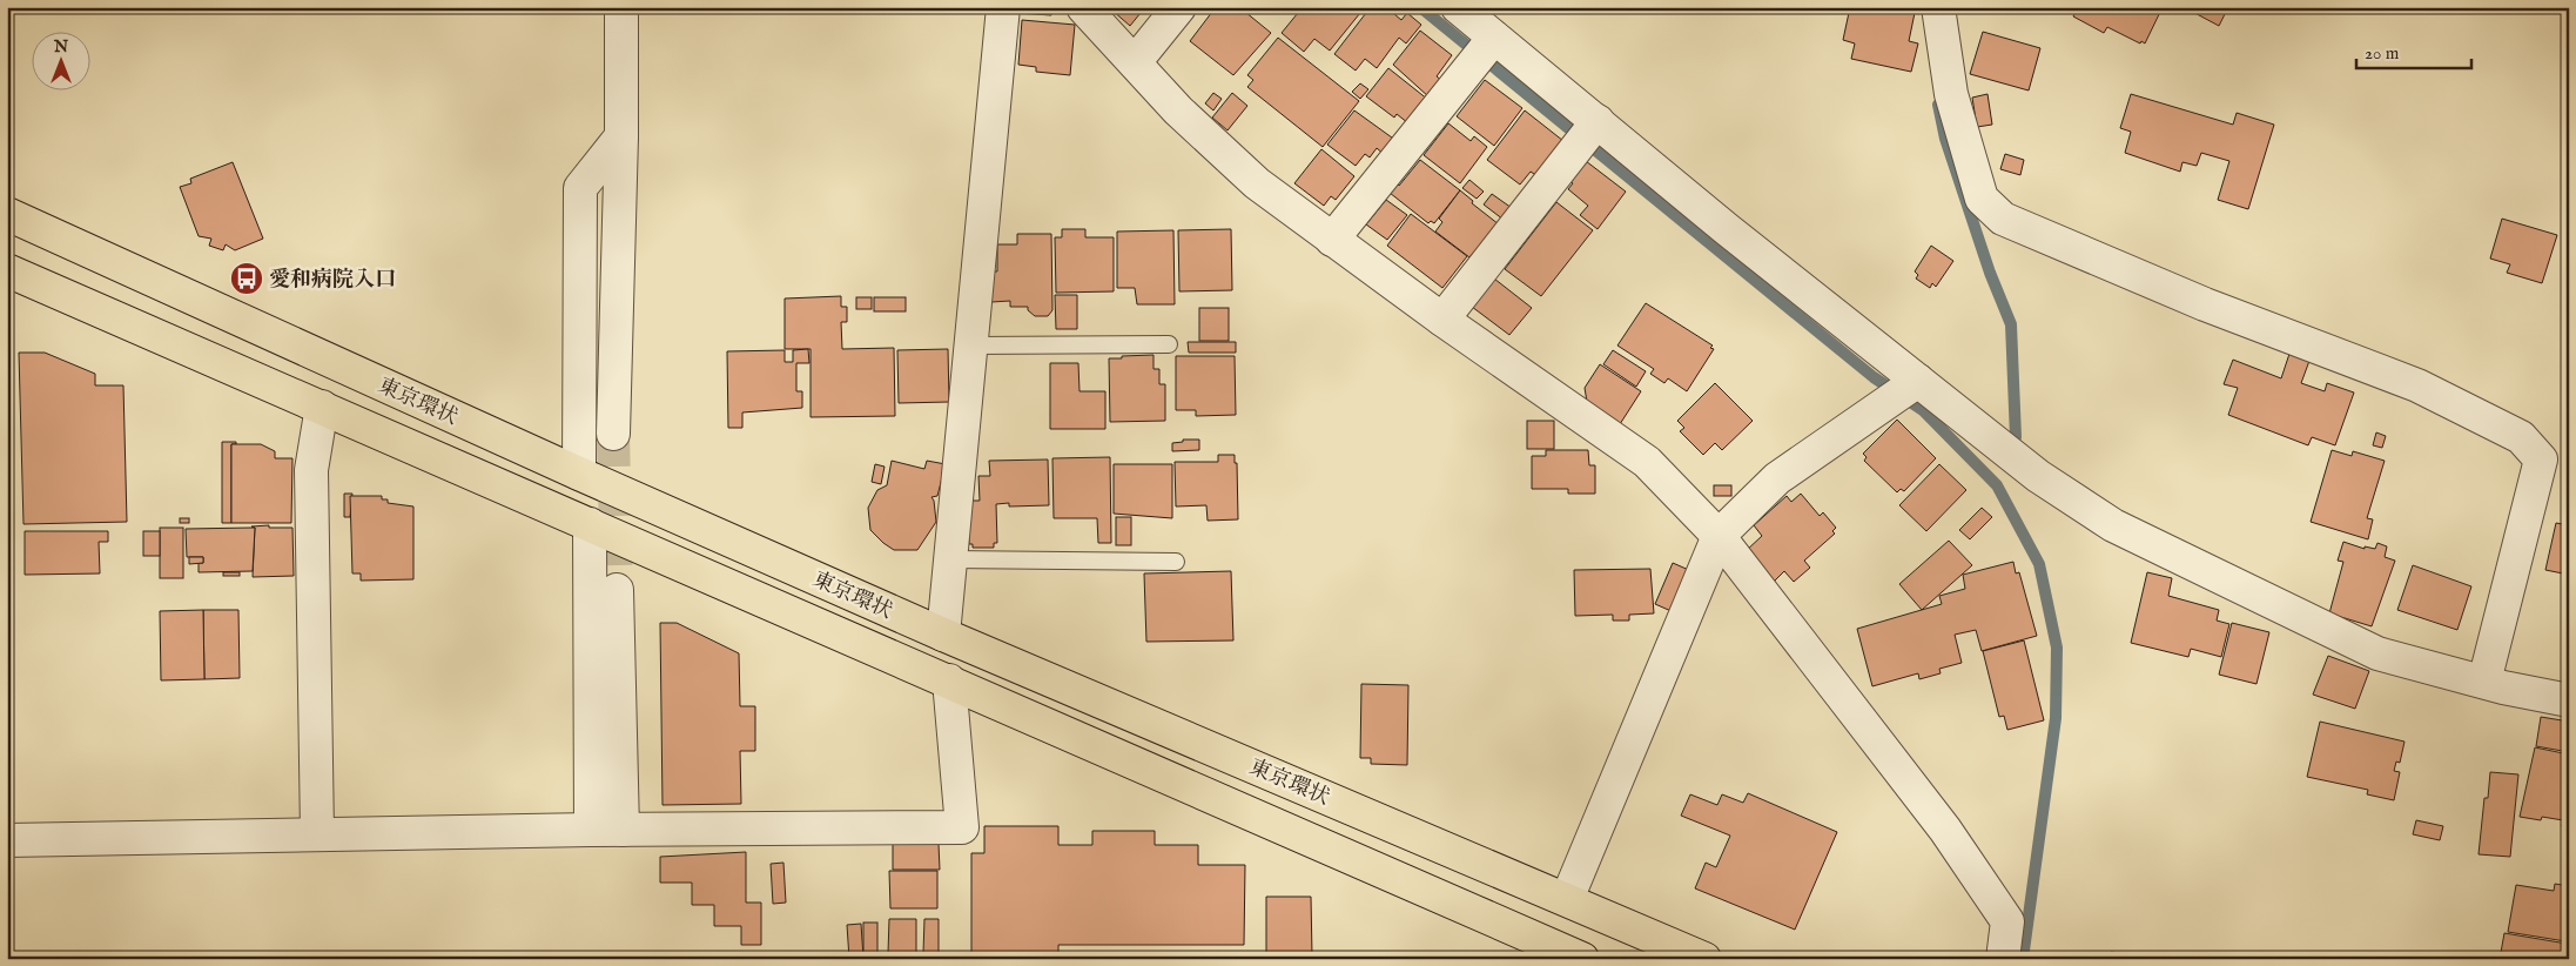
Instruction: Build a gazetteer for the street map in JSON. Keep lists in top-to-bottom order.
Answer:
{
  "streets": {
    "highway": ["東京環状"]
  },
  "places": {
    "bus stop": ["愛和病院入口"]
  },
  "scale_bar": "20 m",
  "north": "top"
}
